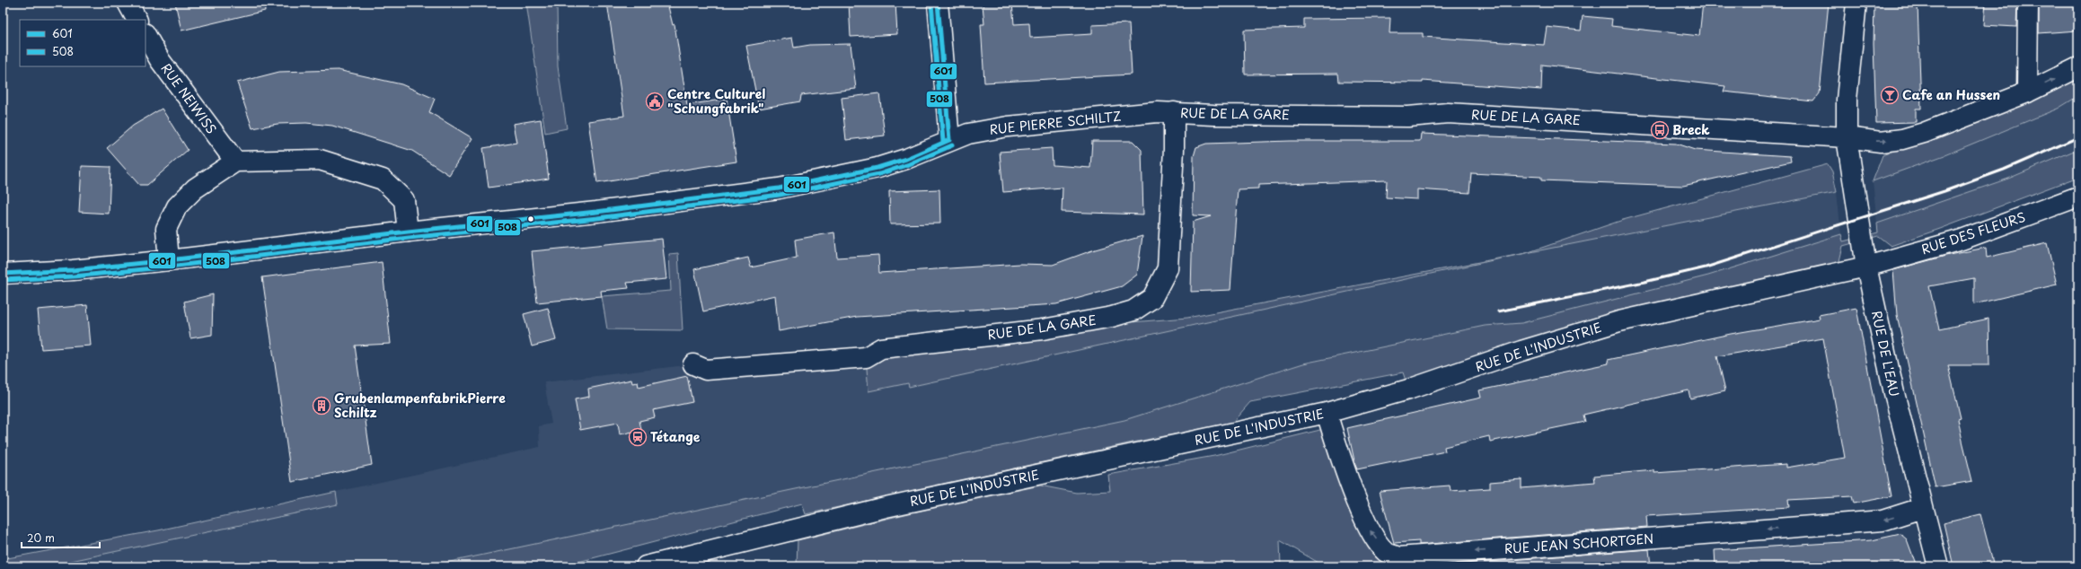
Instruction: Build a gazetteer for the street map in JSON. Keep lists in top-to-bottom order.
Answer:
{
  "streets": {
    "street": [
      "RUE NEIWISS",
      "RUE DE LA GARE",
      "RUE PIERRE SCHILTZ",
      "RUE DES FLEURS",
      "RUE DE L'INDUSTRIE",
      "RUE DE L'EAU",
      "RUE JEAN SCHORTGEN"
    ]
  },
  "crossings": [
    ["RUE DE LA GARE", "RUE PIERRE SCHILTZ"],
    ["RUE DE LA GARE", "RUE DE L'EAU"],
    ["RUE DES FLEURS", "RUE DE L'INDUSTRIE"],
    ["RUE DES FLEURS", "RUE DE L'EAU"],
    ["RUE DE L'INDUSTRIE", "RUE DE L'EAU"],
    ["RUE DE L'INDUSTRIE", "RUE JEAN SCHORTGEN"],
    ["RUE DE L'EAU", "RUE JEAN SCHORTGEN"]
  ],
  "one_way": ["RUE JEAN SCHORTGEN"],
  "places": {
    "bar": ["Cafe an Hussen"],
    "public building": ["Centre Culturel \"Schungfabrik\""],
    "bus stop": ["Breck"],
    "building": ["GrubenlampenfabrikPierre Schiltz"],
    "station": ["Tétange"]
  },
  "lines": ["transit line 601", "transit line 508"],
  "legend": ["601", "508"],
  "scale_bar": "20 m"
}
